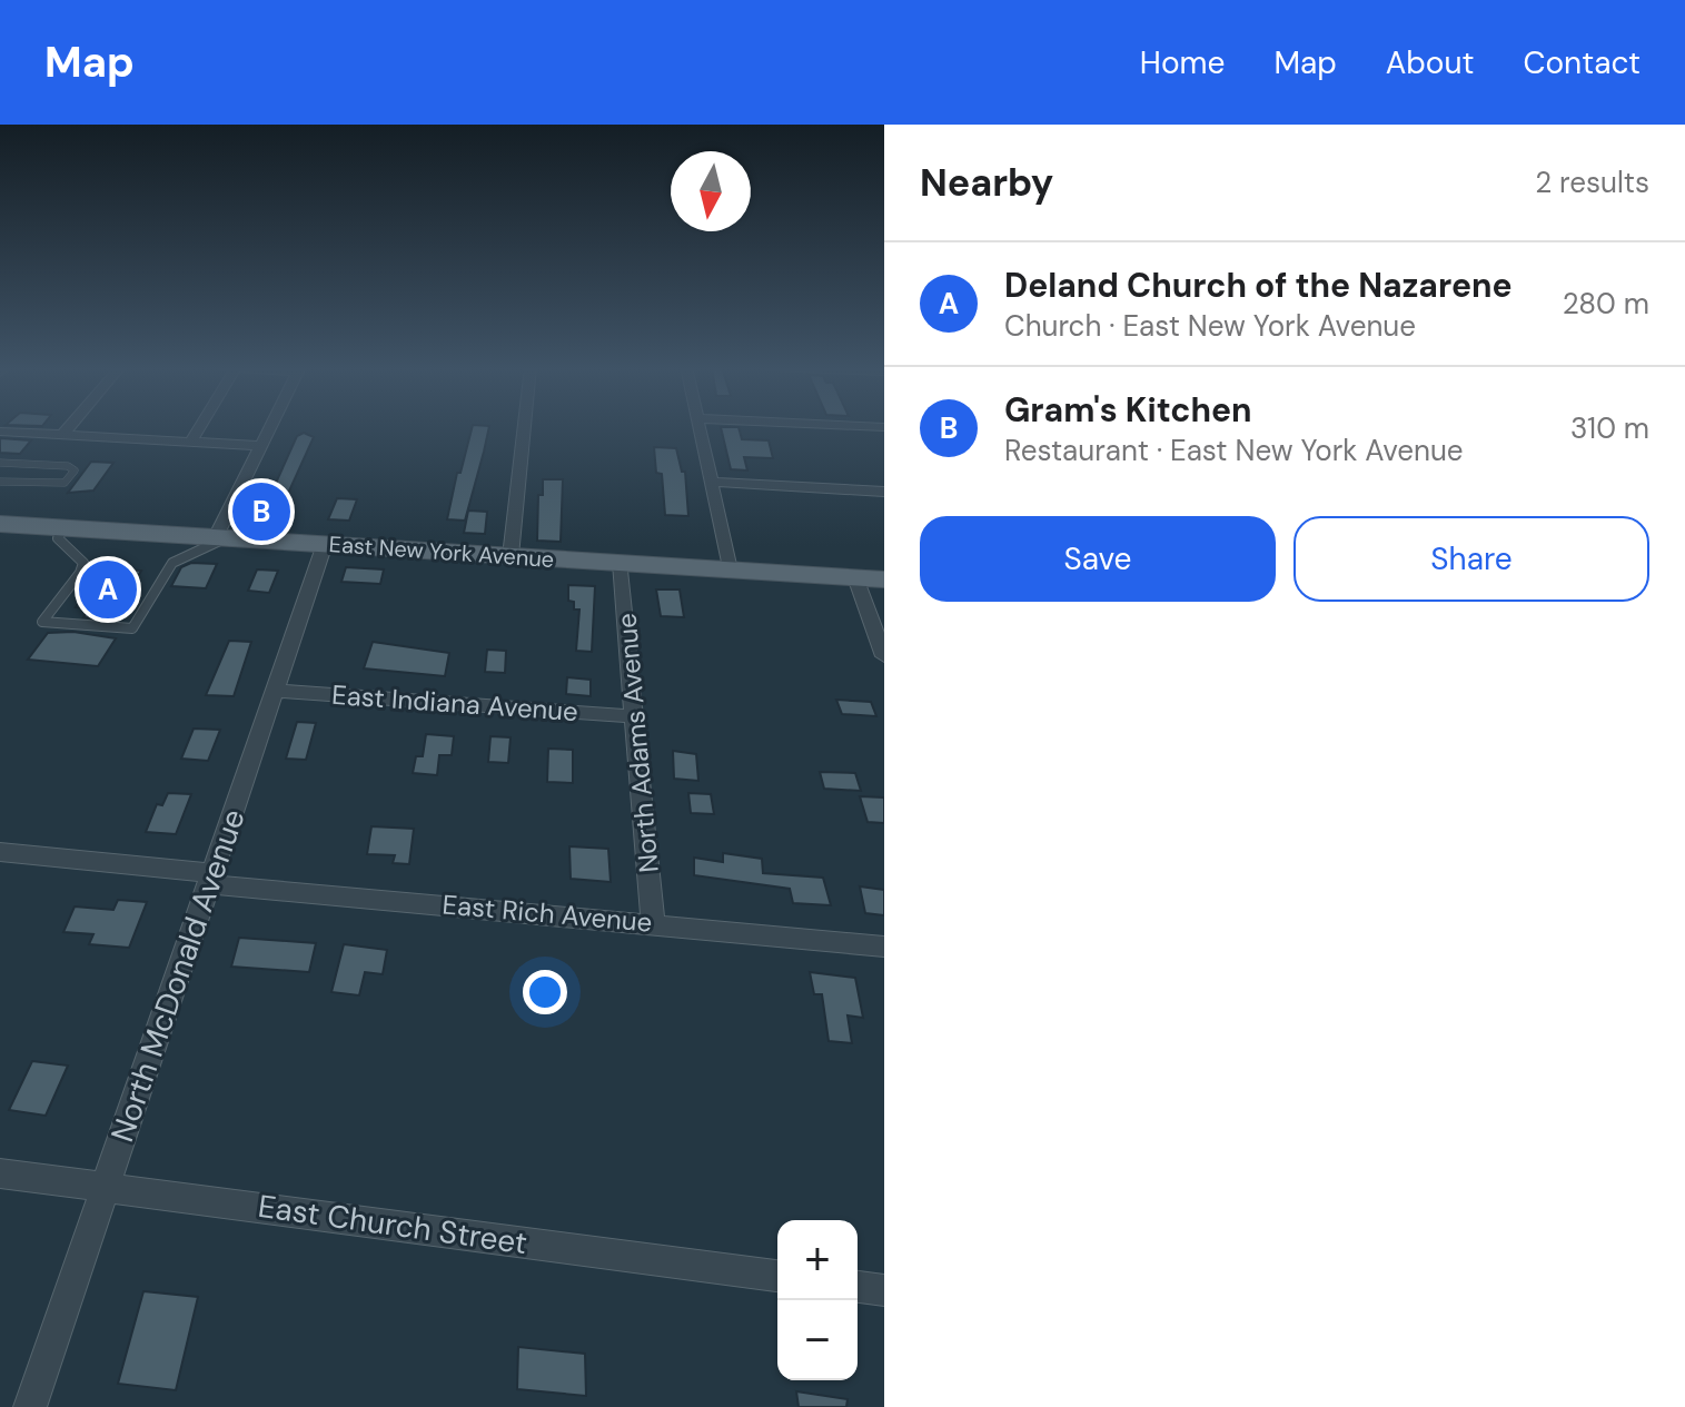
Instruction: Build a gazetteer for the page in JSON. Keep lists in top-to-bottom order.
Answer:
{
  "streets": {
    "main road": ["East New York Avenue"],
    "street": [
      "East Indiana Avenue",
      "North Adams Avenue",
      "East Rich Avenue",
      "North McDonald Avenue",
      "East Church Street"
    ]
  },
  "crossings": [
    ["East New York Avenue", "North Adams Avenue"],
    ["East New York Avenue", "North McDonald Avenue"],
    ["East Indiana Avenue", "North Adams Avenue"],
    ["East Indiana Avenue", "North McDonald Avenue"],
    ["North Adams Avenue", "East Rich Avenue"],
    ["East Rich Avenue", "North McDonald Avenue"],
    ["North McDonald Avenue", "East Church Street"]
  ],
  "north": "bottom",
  "page": {
    "header": "Map",
    "nav": [
      "Home",
      "Map",
      "About",
      "Contact"
    ],
    "heading": ["Nearby", "2 results"],
    "list": [
      {
        "mark": "A",
        "name": "Deland Church of the Nazarene",
        "note": "Church · East New York Avenue",
        "value": "280 m"
      },
      {
        "mark": "B",
        "name": "Gram's Kitchen",
        "note": "Restaurant · East New York Avenue",
        "value": "310 m"
      }
    ],
    "pins": ["B", "A"],
    "buttons": ["Save", "Share"],
    "map_buttons": ["+", "−"]
  }
}
